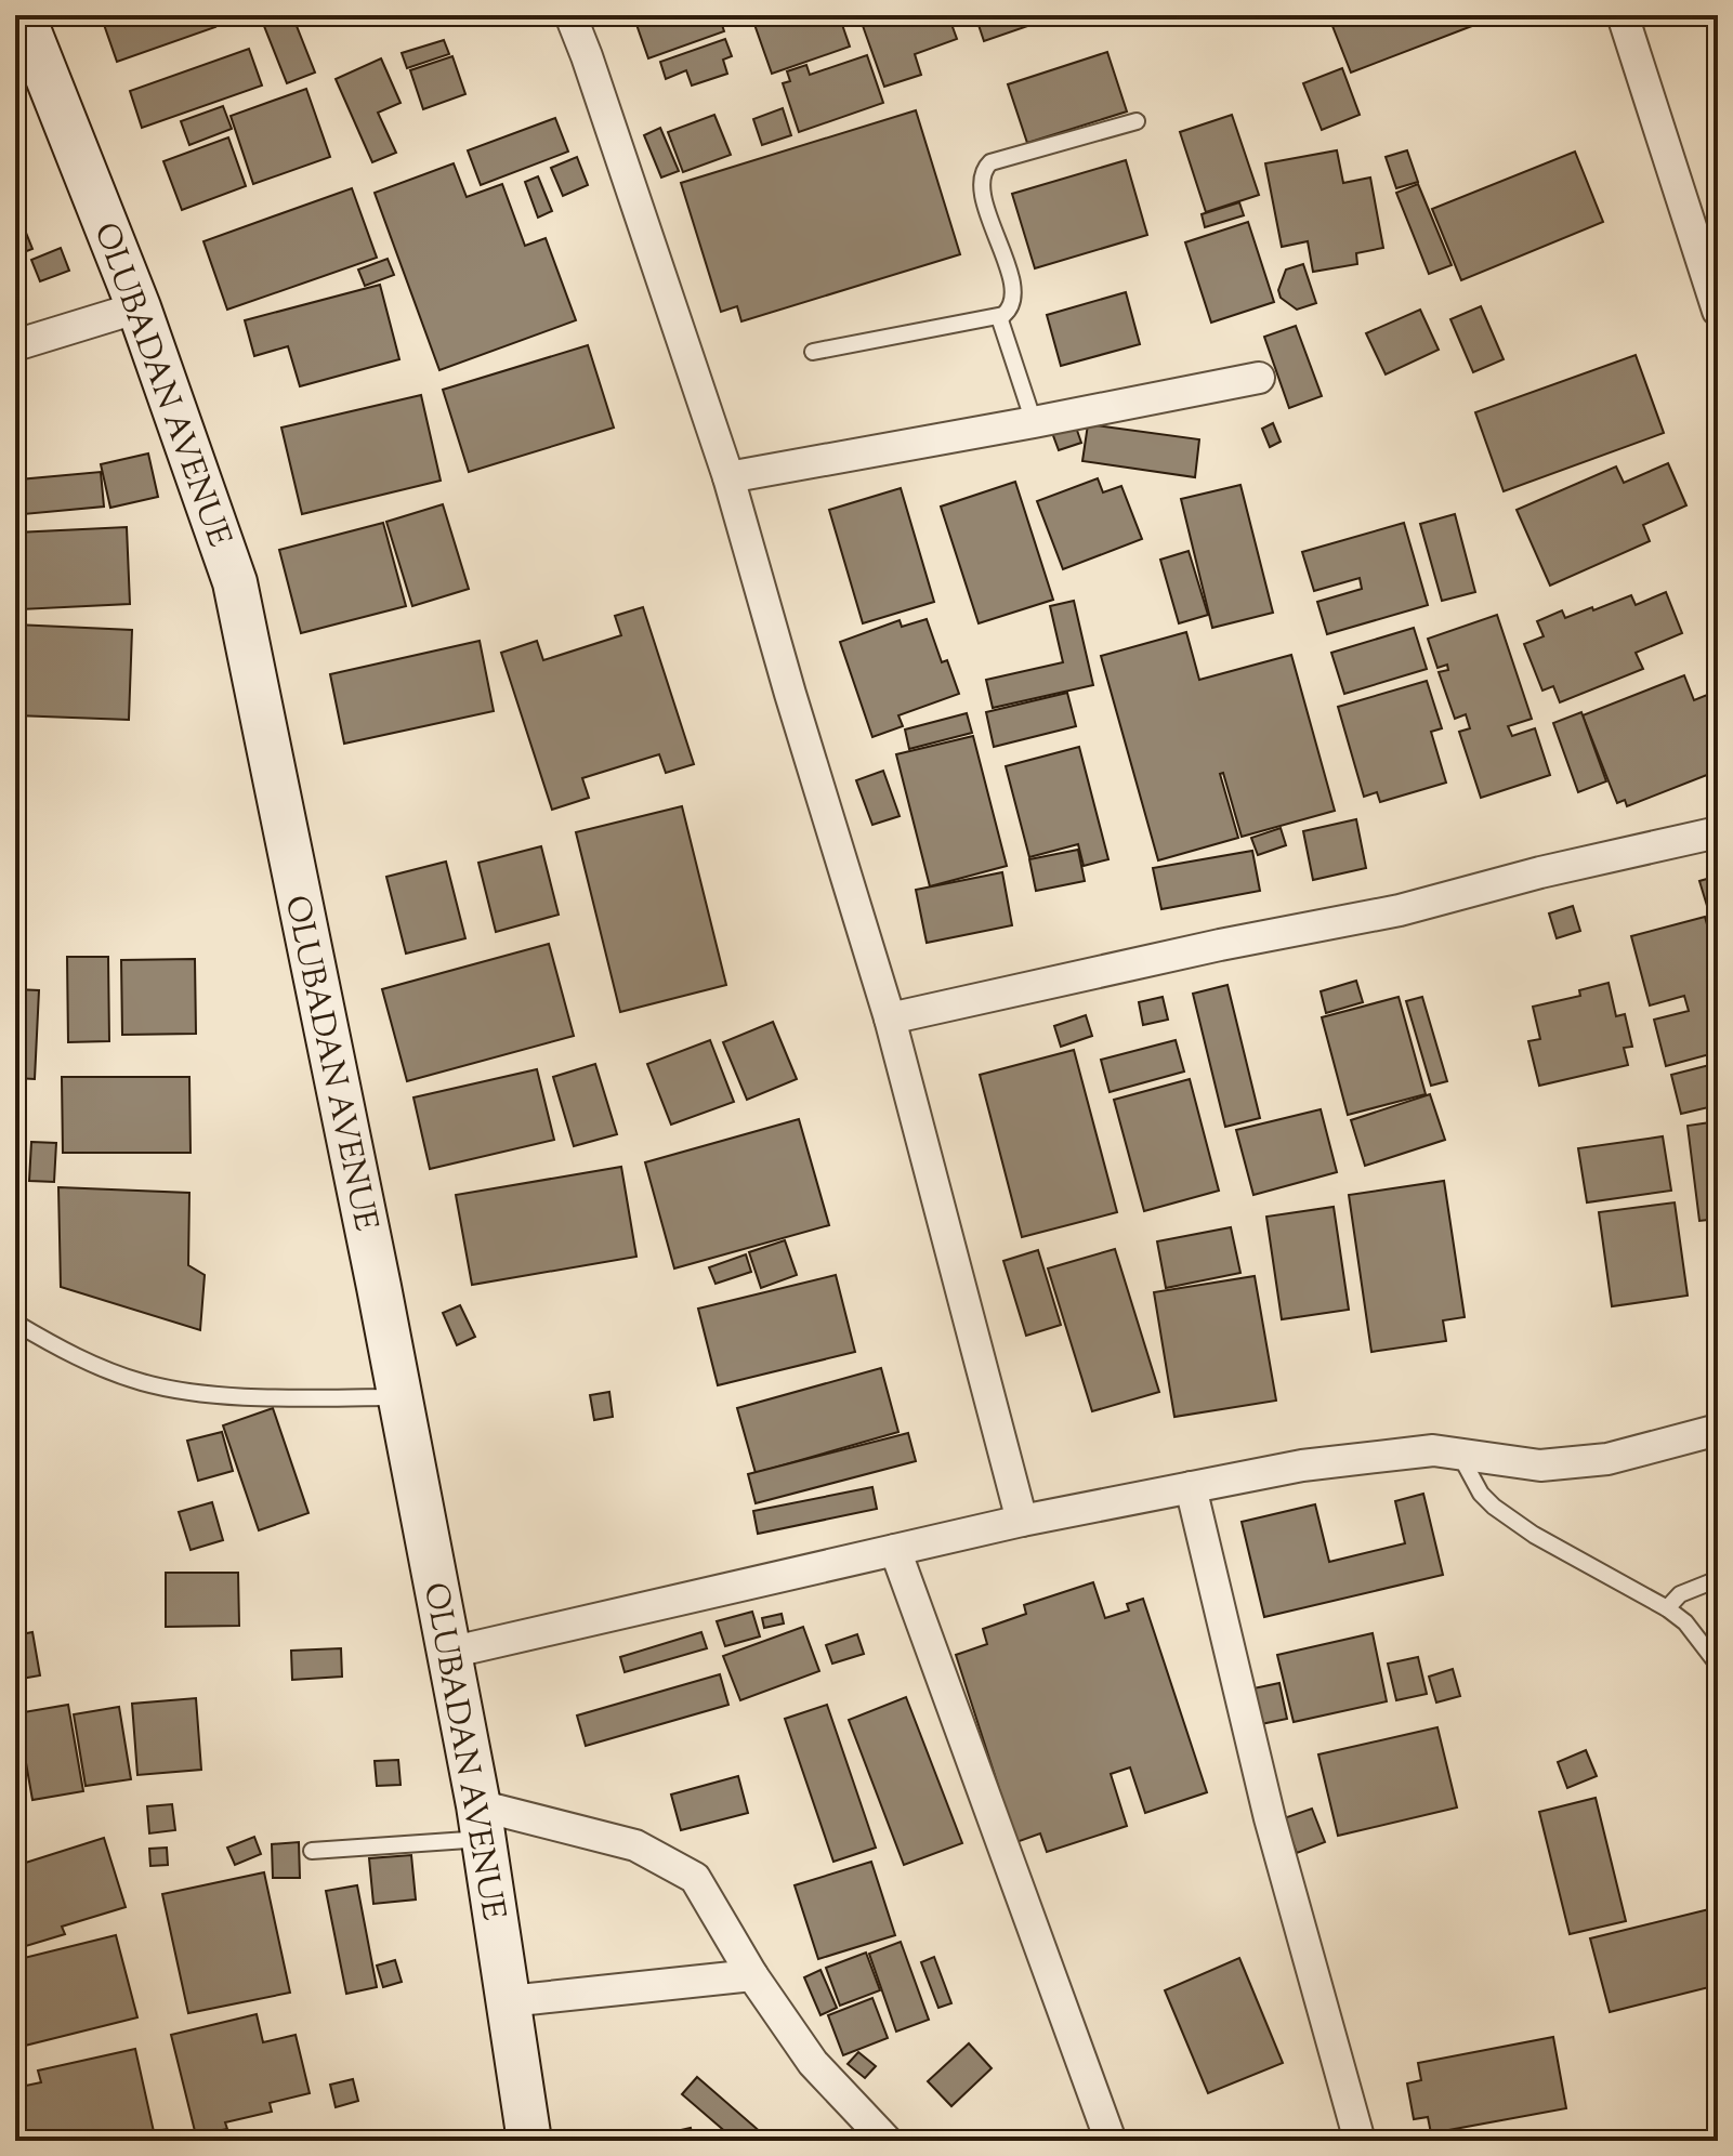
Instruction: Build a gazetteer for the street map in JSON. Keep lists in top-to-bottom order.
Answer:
{
  "streets": {
    "street": ["OLUBADAN AVENUE"]
  }
}
